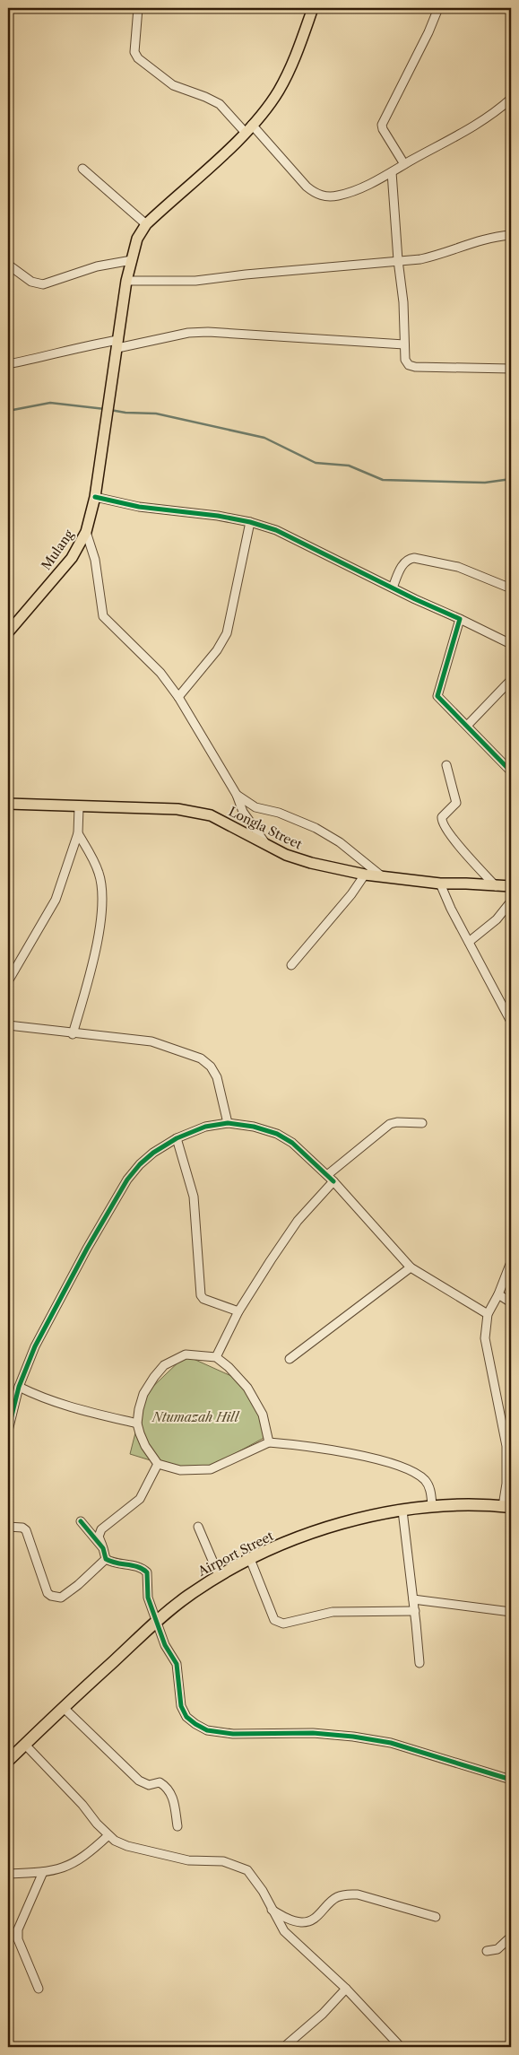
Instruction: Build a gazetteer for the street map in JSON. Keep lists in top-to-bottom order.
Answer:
{
  "streets": {
    "highway": ["Airport Street"],
    "main road": ["Mulang", "Longla Street"]
  },
  "parks": ["Ntumazah Hill"]
}
